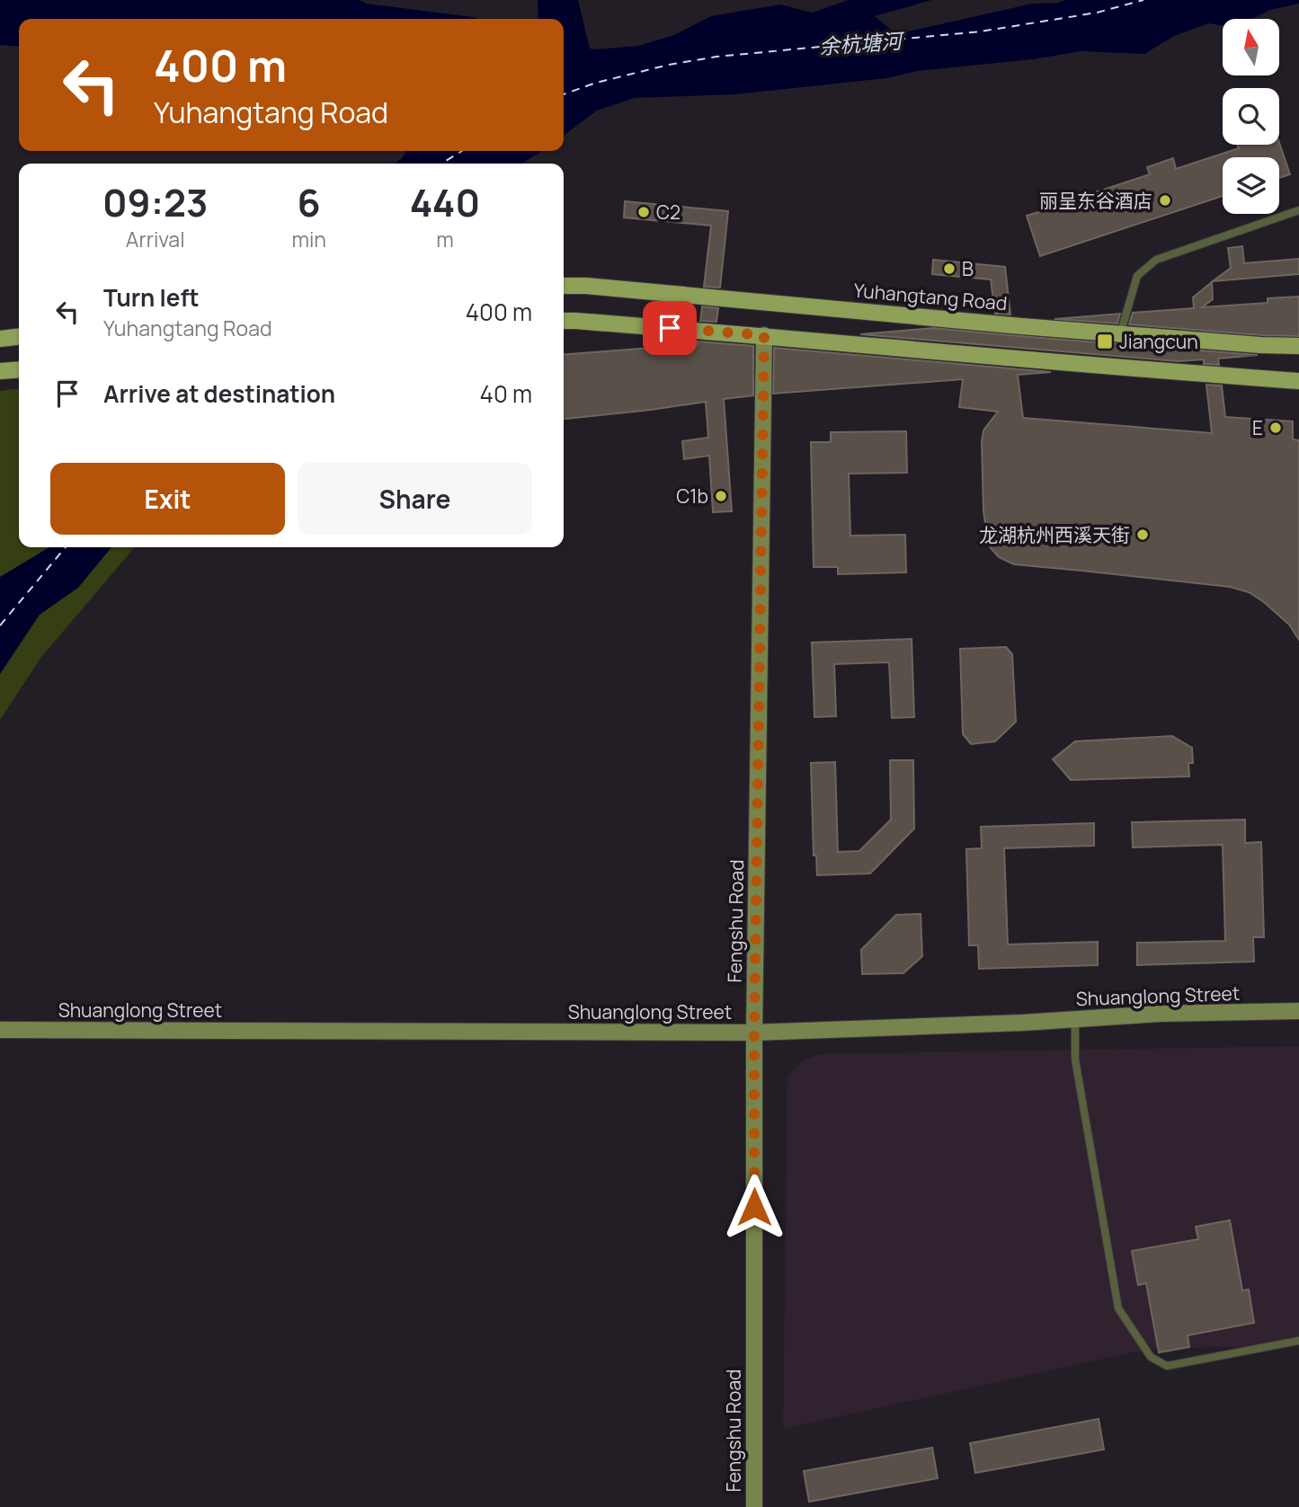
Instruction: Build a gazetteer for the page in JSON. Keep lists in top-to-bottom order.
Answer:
{
  "streets": {
    "main road": ["Yuhangtang Road"],
    "street": ["Fengshu Road", "Shuanglong Street"]
  },
  "crossings": [
    ["Fengshu Road", "Shuanglong Street"]
  ],
  "water": ["余杭塘河"],
  "places": {
    "other": [
      "丽呈东谷酒店",
      "C2",
      "B",
      "E",
      "C1b",
      "龙湖杭州西溪天街"
    ],
    "transit": ["Jiangcun"]
  },
  "north": "top",
  "page": {
    "turn": ["400 m", "Yuhangtang Road"],
    "eta": [
      "09:23",
      "Arrival",
      "6",
      "min",
      "440",
      "m"
    ],
    "list": [
      {
        "name": "Turn left",
        "note": "Yuhangtang Road",
        "value": "400 m"
      },
      {
        "name": "Arrive at destination",
        "value": "40 m"
      }
    ],
    "buttons": ["Exit", "Share"]
  }
}
